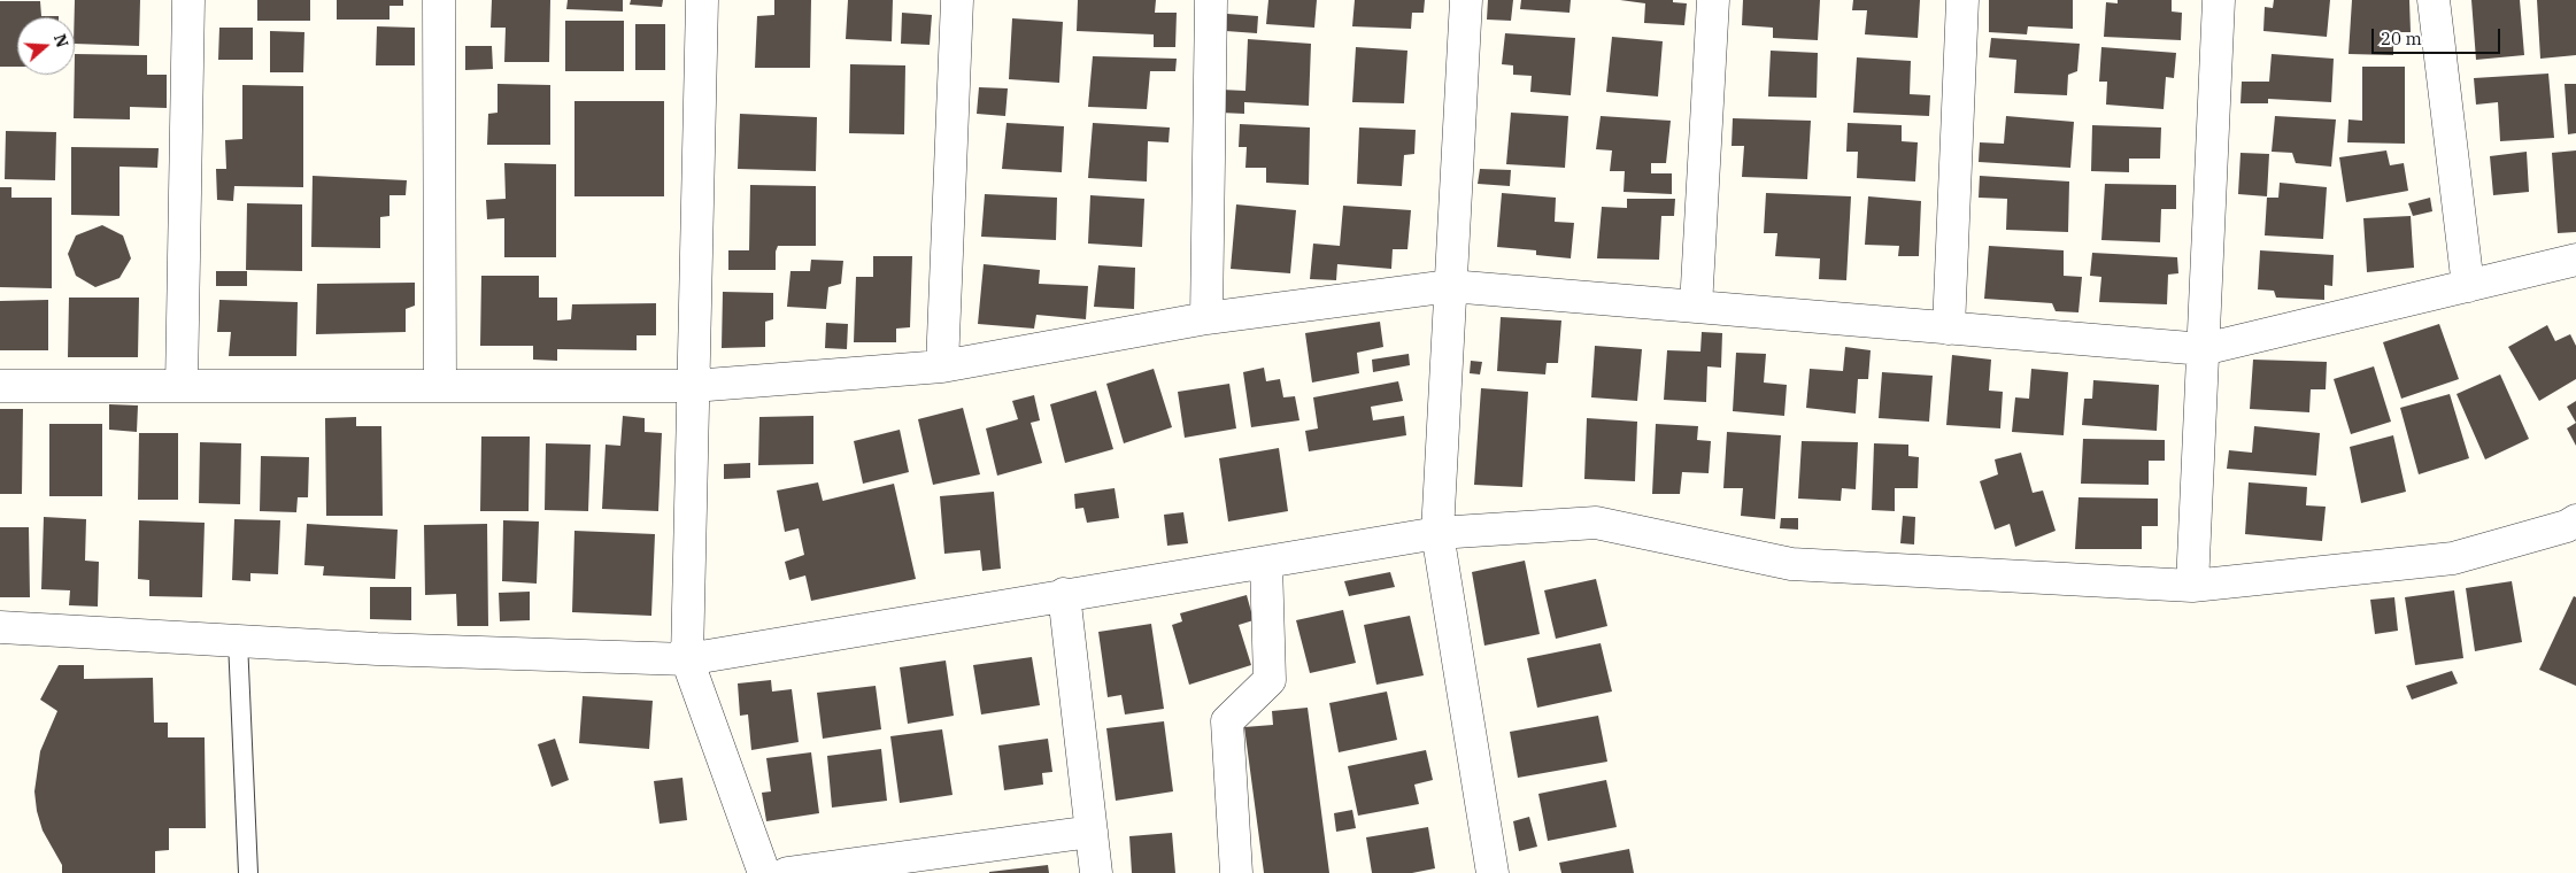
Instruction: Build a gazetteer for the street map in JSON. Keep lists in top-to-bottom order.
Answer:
{
  "scale_bar": "20 m",
  "north": "right"
}
